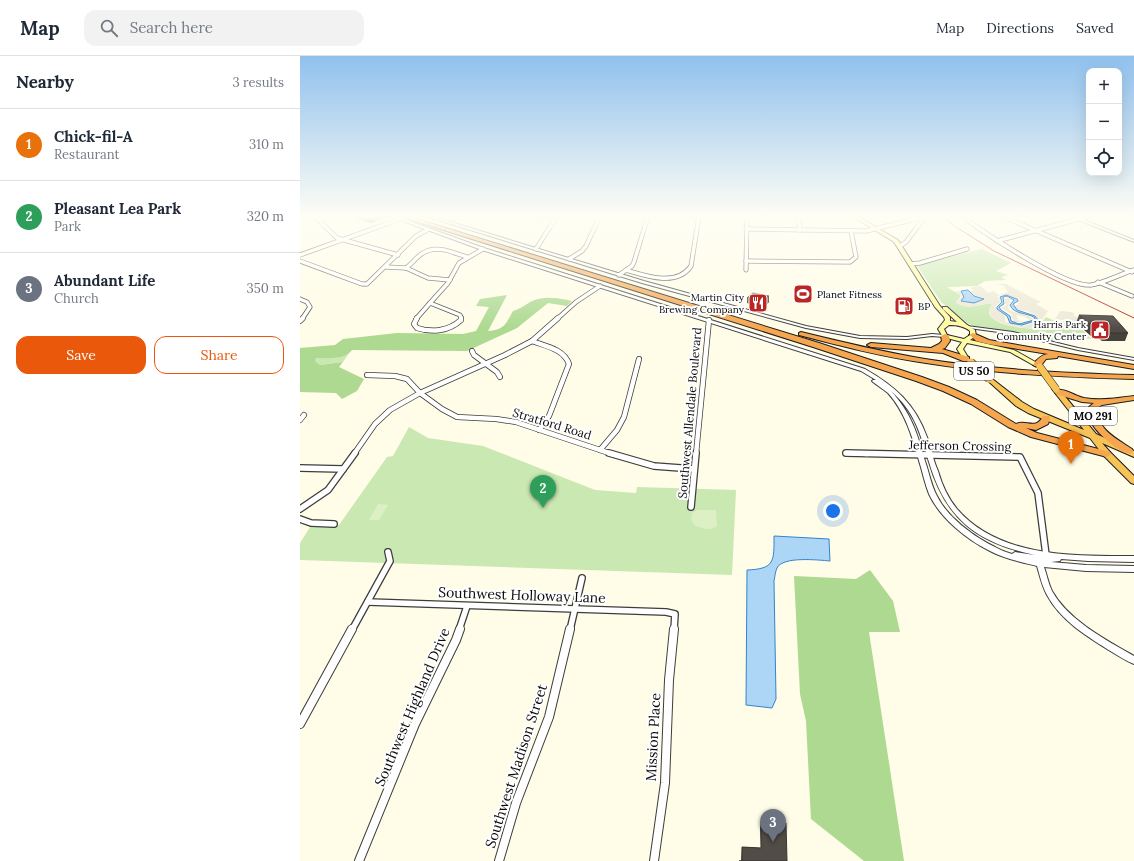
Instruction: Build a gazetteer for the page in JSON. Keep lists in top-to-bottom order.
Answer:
{
  "streets": {
    "highway": ["US 50", "MO 291"],
    "street": [
      "Southwest Allendale Boulevard",
      "Stratford Road",
      "Jefferson Crossing",
      "Southwest Holloway Lane",
      "Southwest Highland Drive",
      "Mission Place",
      "Southwest Madison Street"
    ]
  },
  "crossings": [
    ["Southwest Allendale Boulevard", "Stratford Road"],
    ["Southwest Holloway Lane", "Southwest Highland Drive"],
    ["Southwest Holloway Lane", "Mission Place"],
    ["Southwest Holloway Lane", "Southwest Madison Street"]
  ],
  "places": {
    "sports": ["Planet Fitness"],
    "restaurant": ["Martin City Brewing Company"],
    "fuel station": ["BP"],
    "public building": ["Harris Park Community Center"]
  },
  "page": {
    "header": "Map",
    "search": "Search here",
    "nav": ["Map", "Directions", "Saved"],
    "heading": ["Nearby", "3 results"],
    "map_buttons": ["+", "−"],
    "list": [
      {
        "mark": "1",
        "name": "Chick-fil-A",
        "note": "Restaurant",
        "value": "310 m"
      },
      {
        "mark": "2",
        "name": "Pleasant Lea Park",
        "note": "Park",
        "value": "320 m"
      },
      {
        "mark": "3",
        "name": "Abundant Life",
        "note": "Church",
        "value": "350 m"
      }
    ],
    "buttons": ["Save", "Share"],
    "pins": ["1", "2", "3"]
  }
}
